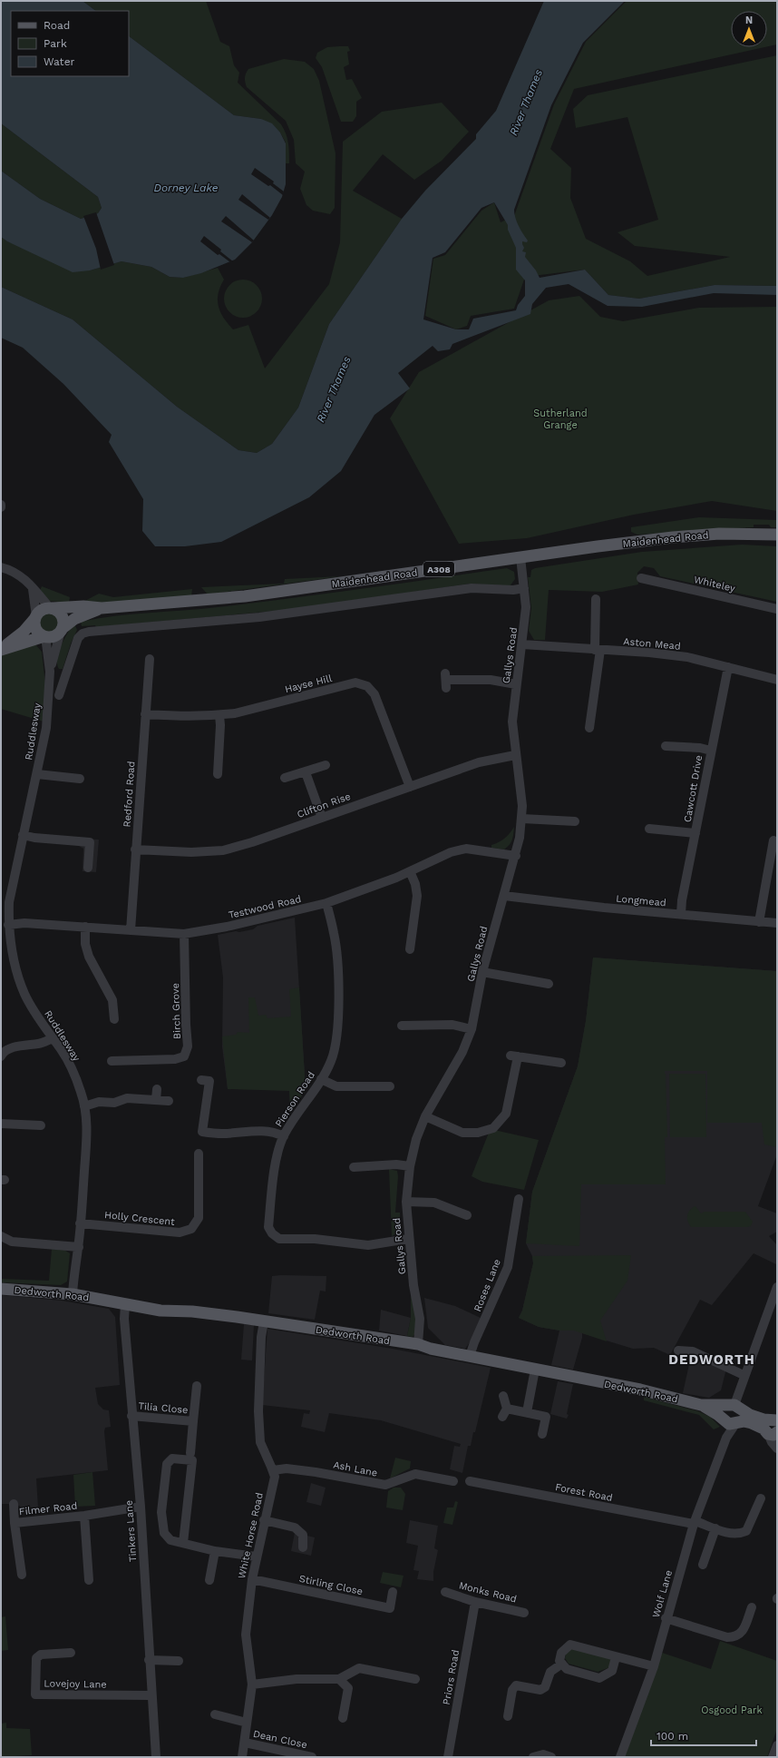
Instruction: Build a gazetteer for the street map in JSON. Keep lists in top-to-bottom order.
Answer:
{
  "streets": {
    "main road": ["Maidenhead Road", "A308", "Dedworth Road"],
    "street": [
      "Whiteley",
      "Aston Mead",
      "Gallys Road",
      "Hayse Hill",
      "Ruddlesway",
      "Cawcott Drive",
      "Redford Road",
      "Clifton Rise",
      "Longmead",
      "Testwood Road",
      "Birch Grove",
      "Pierson Road",
      "Holly Crescent",
      "Roses Lane",
      "Tilia Close",
      "Ash Lane",
      "Forest Road",
      "Filmer Road",
      "Tinkers Lane",
      "White Horse Road",
      "Stirling Close",
      "Monks Road",
      "Wolf Lane",
      "Priors Road",
      "Lovejoy Lane",
      "Dean Close"
    ]
  },
  "crossings": [
    ["Maidenhead Road", "Gallys Road"],
    ["Maidenhead Road", "Ruddlesway"],
    ["Aston Mead", "Gallys Road"],
    ["Aston Mead", "Cawcott Drive"],
    ["Gallys Road", "Clifton Rise"],
    ["Gallys Road", "Longmead"],
    ["Gallys Road", "Testwood Road"],
    ["Gallys Road", "Pierson Road"],
    ["Gallys Road", "Dedworth Road"],
    ["Hayse Hill", "Redford Road"],
    ["Hayse Hill", "Clifton Rise"],
    ["Ruddlesway", "Testwood Road"],
    ["Ruddlesway", "Holly Crescent"],
    ["Ruddlesway", "Dedworth Road"],
    ["Cawcott Drive", "Longmead"],
    ["Redford Road", "Clifton Rise"],
    ["Redford Road", "Testwood Road"],
    ["Testwood Road", "Birch Grove"],
    ["Testwood Road", "Pierson Road"],
    ["Roses Lane", "Dedworth Road"],
    ["Dedworth Road", "Tinkers Lane"],
    ["Dedworth Road", "White Horse Road"],
    ["Dedworth Road", "Wolf Lane"],
    ["Tilia Close", "Tinkers Lane"],
    ["Ash Lane", "White Horse Road"],
    ["Forest Road", "Wolf Lane"],
    ["Filmer Road", "Tinkers Lane"],
    ["Tinkers Lane", "Lovejoy Lane"],
    ["White Horse Road", "Stirling Close"],
    ["White Horse Road", "Dean Close"],
    ["Monks Road", "Priors Road"]
  ],
  "districts": ["DEDWORTH"],
  "water": ["River Thames", "Dorney Lake"],
  "parks": ["Sutherland Grange", "Osgood Park"],
  "legend": ["Road", "Park", "Water"],
  "scale_bar": "100 m",
  "north": "top"
}
